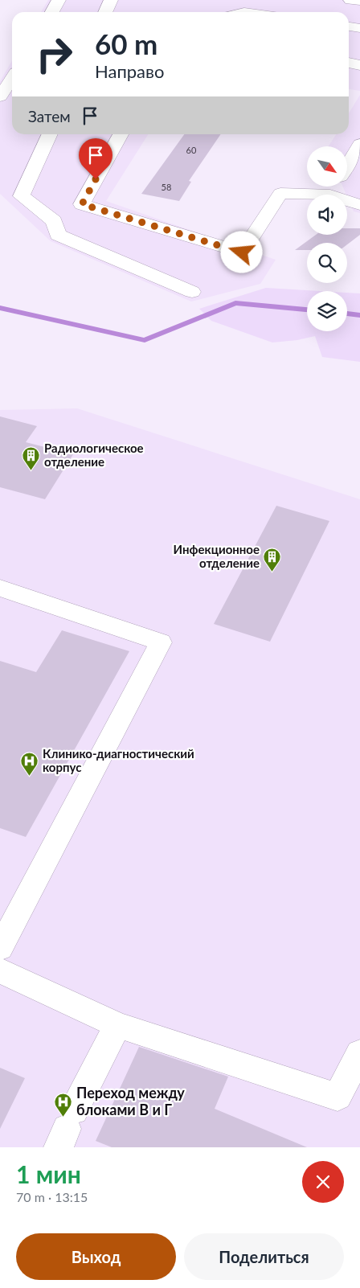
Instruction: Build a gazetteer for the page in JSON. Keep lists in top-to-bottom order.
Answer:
{
  "places": {
    "building": ["Радиологическое отделение", "Инфекционное отделение"],
    "hospital": ["Клинико-диагностический корпус", "Переход между блоками В и Г"]
  },
  "house_numbers": ["60", "58"],
  "north": "bottom right",
  "page": {
    "turn": ["60 m", "Направо"],
    "then": "Затем",
    "heading": ["1 мин", "70 m · 13:15"],
    "buttons": ["Выход", "Поделиться"]
  }
}
